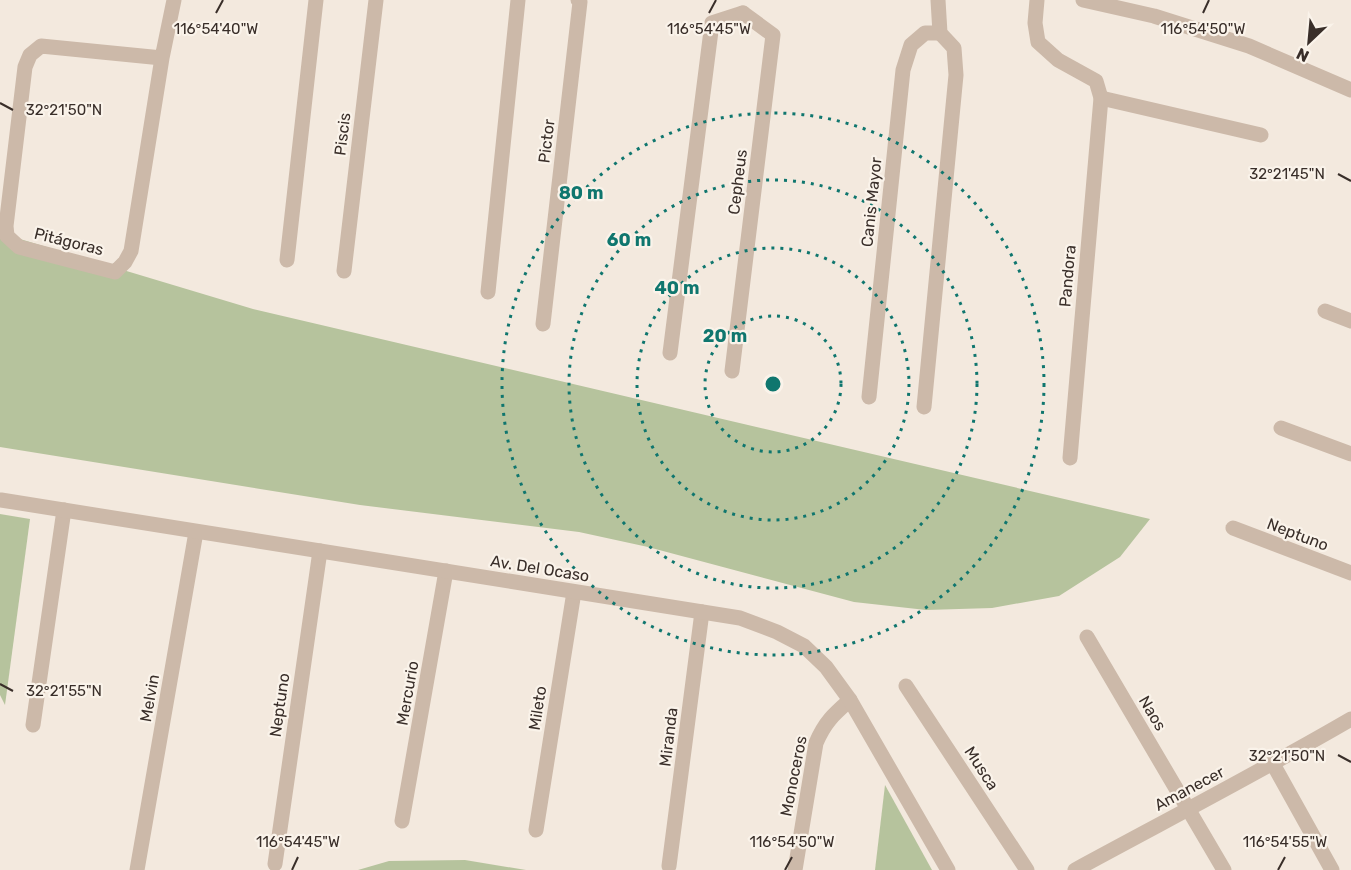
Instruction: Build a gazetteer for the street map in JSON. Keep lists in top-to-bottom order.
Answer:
{
  "streets": {
    "street": [
      "Piscis",
      "Pictor",
      "Cepheus",
      "Canis Mayor",
      "Pitágoras",
      "Pandora",
      "Neptuno",
      "Av. Del Ocaso",
      "Mercurio",
      "Melvin",
      "Mileto",
      "Naos",
      "Miranda",
      "Musca",
      "Monoceros",
      "Amanecer"
    ]
  },
  "crossings": [
    ["Neptuno", "Av. Del Ocaso"],
    ["Av. Del Ocaso", "Mercurio"],
    ["Av. Del Ocaso", "Melvin"],
    ["Av. Del Ocaso", "Mileto"],
    ["Av. Del Ocaso", "Miranda"],
    ["Av. Del Ocaso", "Monoceros"],
    ["Naos", "Amanecer"]
  ],
  "north": "bottom left",
  "coordinates": [
    "116°54'40\"W",
    "116°54'45\"W",
    "116°54'50\"W",
    "32°21'50\"N",
    "32°21'45\"N",
    "32°21'55\"N",
    "116°54'55\"W"
  ],
  "rings": [
    "80 m",
    "60 m",
    "40 m",
    "20 m"
  ]
}
